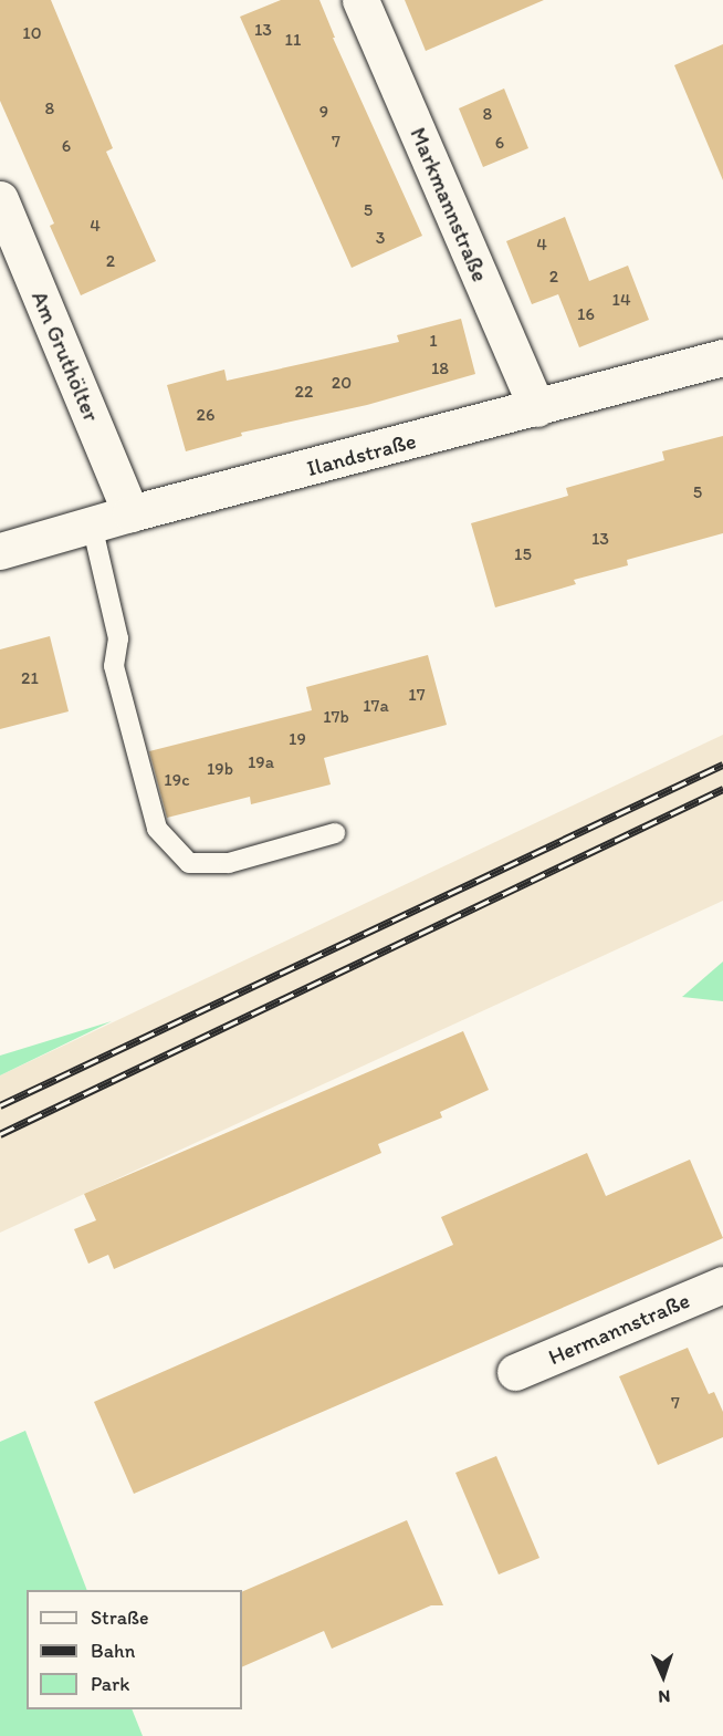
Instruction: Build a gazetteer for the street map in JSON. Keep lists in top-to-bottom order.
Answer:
{
  "streets": {
    "street": [
      "Markmannstraße",
      "Am Gruthölter",
      "Ilandstraße",
      "Hermannstraße"
    ]
  },
  "crossings": [
    ["Markmannstraße", "Ilandstraße"],
    ["Am Gruthölter", "Ilandstraße"]
  ],
  "house_numbers": [
    "13",
    "10",
    "11",
    "8",
    "9",
    "8",
    "7",
    "6",
    "6",
    "5",
    "4",
    "3",
    "4",
    "2",
    "2",
    "14",
    "16",
    "1",
    "18",
    "20",
    "22",
    "26",
    "5",
    "13",
    "15",
    "21",
    "17",
    "17a",
    "17b",
    "19",
    "19a",
    "19b",
    "19c",
    "7"
  ],
  "legend": ["Straße", "Bahn", "Park"],
  "north": "bottom"
}
